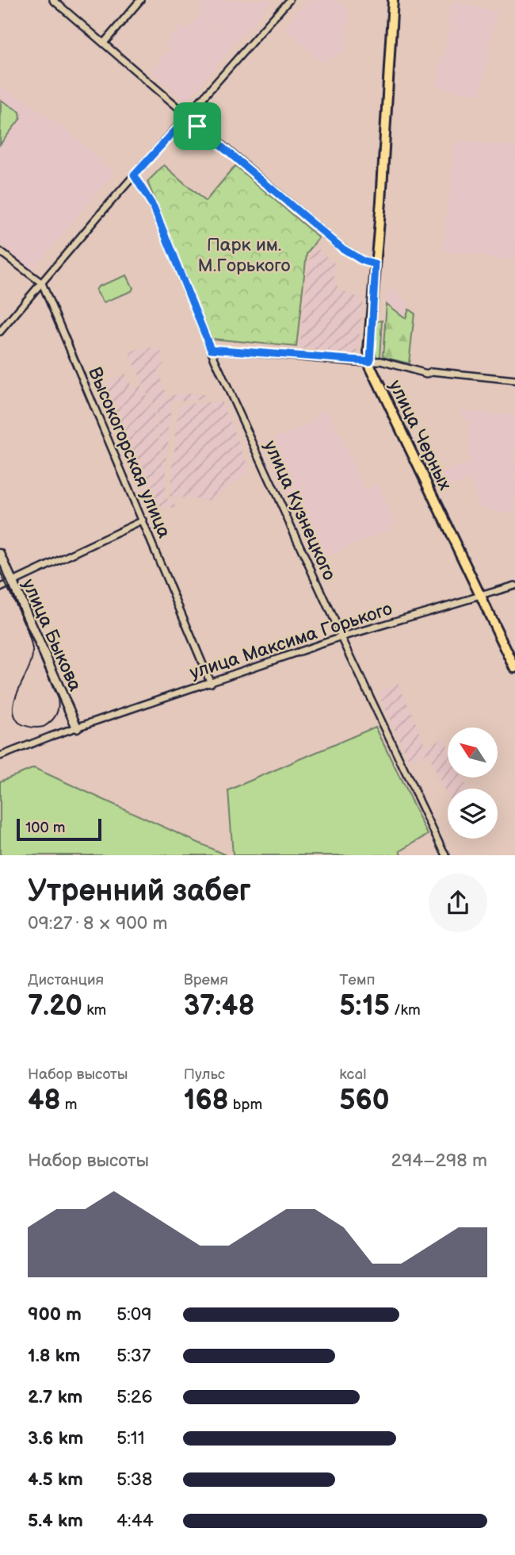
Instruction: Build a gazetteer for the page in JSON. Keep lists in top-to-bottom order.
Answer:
{
  "streets": {
    "main road": ["улица Черных"],
    "street": [
      "Высокогорская улица",
      "улица Кузнецкого",
      "улица Быкова",
      "улица Максима Горького"
    ]
  },
  "crossings": [
    ["улица Черных", "улица Максима Горького"],
    ["Высокогорская улица", "улица Максима Горького"],
    ["улица Кузнецкого", "улица Максима Горького"],
    ["улица Быкова", "улица Максима Горького"]
  ],
  "parks": ["Парк им. М.Горького"],
  "scale_bar": "100 m",
  "north": "top left",
  "page": {
    "scale": "100 m",
    "heading": ["Утренний забег", "09:27 · 8 × 900 m"],
    "stats": [
      ["Дистанция", "7.20 km"],
      ["Время", "37:48"],
      ["Темп", "5:15 /km"],
      ["Набор высоты", "48 m"],
      ["Пульс", "168 bpm"],
      ["kcal", "560"]
    ],
    "chart": ["Набор высоты", "294–298 m"],
    "list": [
      {
        "name": "900 m",
        "note": "5:09"
      },
      {
        "name": "1.8 km",
        "note": "5:37"
      },
      {
        "name": "2.7 km",
        "note": "5:26"
      },
      {
        "name": "3.6 km",
        "note": "5:11"
      },
      {
        "name": "4.5 km",
        "note": "5:38"
      },
      {
        "name": "5.4 km",
        "note": "4:44"
      }
    ]
  }
}
